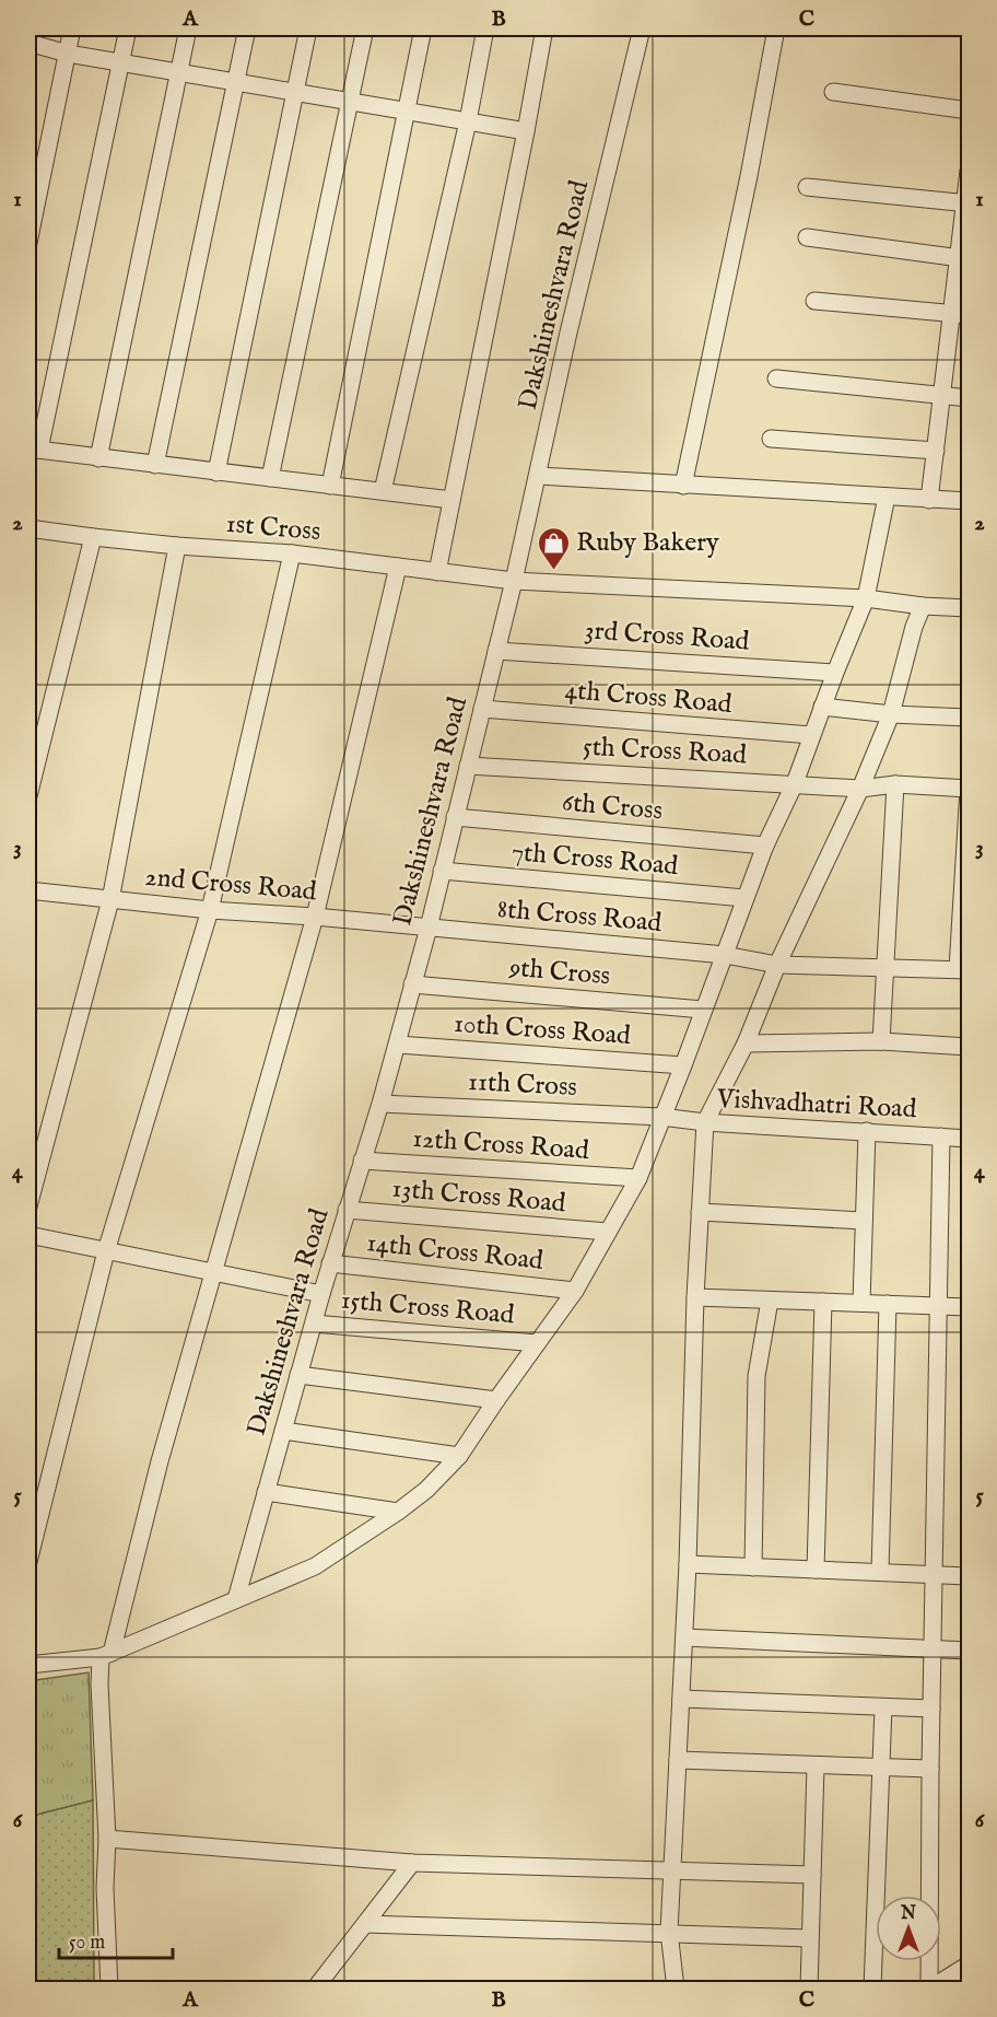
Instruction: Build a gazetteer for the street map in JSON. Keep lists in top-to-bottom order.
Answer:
{
  "streets": {
    "street": [
      "Dakshineshvara Road",
      "1st Cross",
      "3rd Cross Road",
      "4th Cross Road",
      "5th Cross Road",
      "6th Cross",
      "7th Cross Road",
      "2nd Cross Road",
      "8th Cross Road",
      "9th Cross",
      "10th Cross Road",
      "11th Cross",
      "Vishvadhatri Road",
      "12th Cross Road",
      "13th Cross Road",
      "14th Cross Road",
      "15th Cross Road"
    ]
  },
  "crossings": [
    ["Dakshineshvara Road", "1st Cross"],
    ["Dakshineshvara Road", "3rd Cross Road"],
    ["Dakshineshvara Road", "4th Cross Road"],
    ["Dakshineshvara Road", "5th Cross Road"],
    ["Dakshineshvara Road", "6th Cross"],
    ["Dakshineshvara Road", "7th Cross Road"],
    ["Dakshineshvara Road", "2nd Cross Road"],
    ["Dakshineshvara Road", "8th Cross Road"],
    ["Dakshineshvara Road", "9th Cross"],
    ["Dakshineshvara Road", "10th Cross Road"],
    ["Dakshineshvara Road", "11th Cross"],
    ["Dakshineshvara Road", "12th Cross Road"],
    ["Dakshineshvara Road", "13th Cross Road"],
    ["Dakshineshvara Road", "14th Cross Road"],
    ["Dakshineshvara Road", "15th Cross Road"],
    ["2nd Cross Road", "8th Cross Road"],
    ["11th Cross", "Vishvadhatri Road"]
  ],
  "places": {
    "shop": ["Ruby Bakery"]
  },
  "scale_bar": "50 m",
  "north": "top",
  "grid": {
    "columns": ["A", "B", "C"],
    "rows": [
      "1",
      "2",
      "3",
      "4",
      "5",
      "6"
    ]
  }
}
